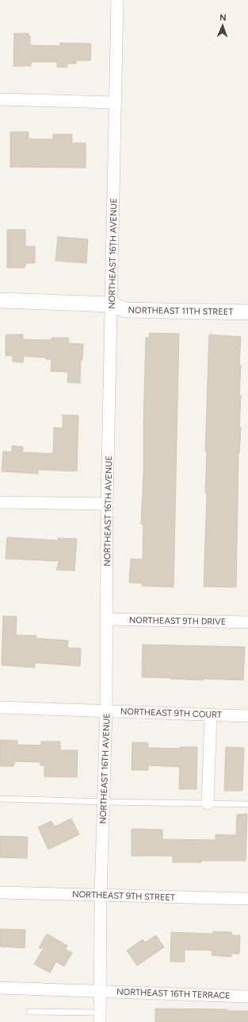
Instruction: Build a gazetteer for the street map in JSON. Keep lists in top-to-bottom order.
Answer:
{
  "streets": {
    "street": [
      "NORTHEAST 16TH AVENUE",
      "NORTHEAST 11TH STREET",
      "NORTHEAST 9TH DRIVE",
      "NORTHEAST 9TH COURT",
      "NORTHEAST 9TH STREET",
      "NORTHEAST 16TH TERRACE"
    ]
  },
  "crossings": [
    ["NORTHEAST 16TH AVENUE", "NORTHEAST 11TH STREET"],
    ["NORTHEAST 16TH AVENUE", "NORTHEAST 9TH DRIVE"],
    ["NORTHEAST 16TH AVENUE", "NORTHEAST 9TH COURT"],
    ["NORTHEAST 16TH AVENUE", "NORTHEAST 9TH STREET"],
    ["NORTHEAST 16TH AVENUE", "NORTHEAST 16TH TERRACE"]
  ],
  "north": "top"
}
